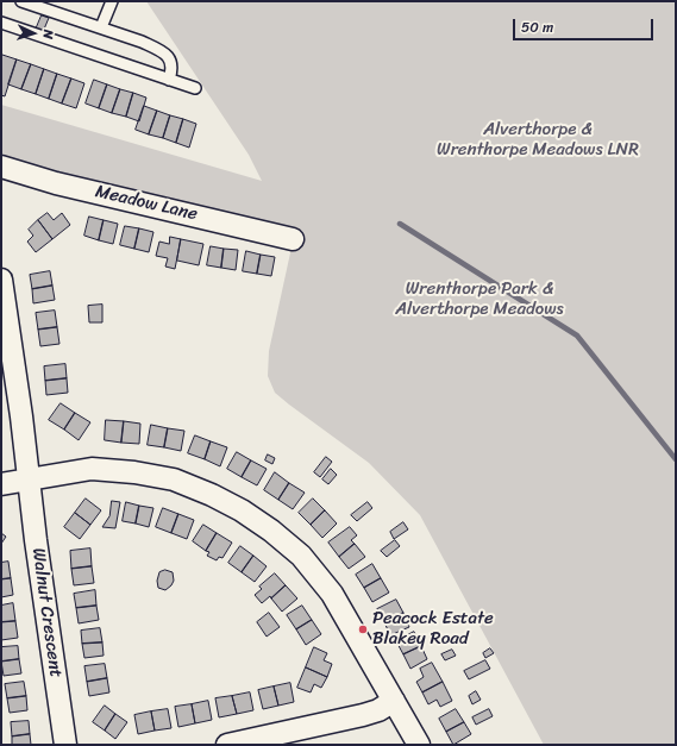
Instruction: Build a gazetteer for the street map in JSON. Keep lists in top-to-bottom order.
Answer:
{
  "streets": {
    "street": ["Meadow Lane", "Walnut Crescent"]
  },
  "parks": ["Alverthorpe & Wrenthorpe Meadows LNR", "Wrenthorpe Park & Alverthorpe Meadows"],
  "places": ["Peacock Estate Blakey Road"],
  "scale_bar": "50 m",
  "north": "right"
}
